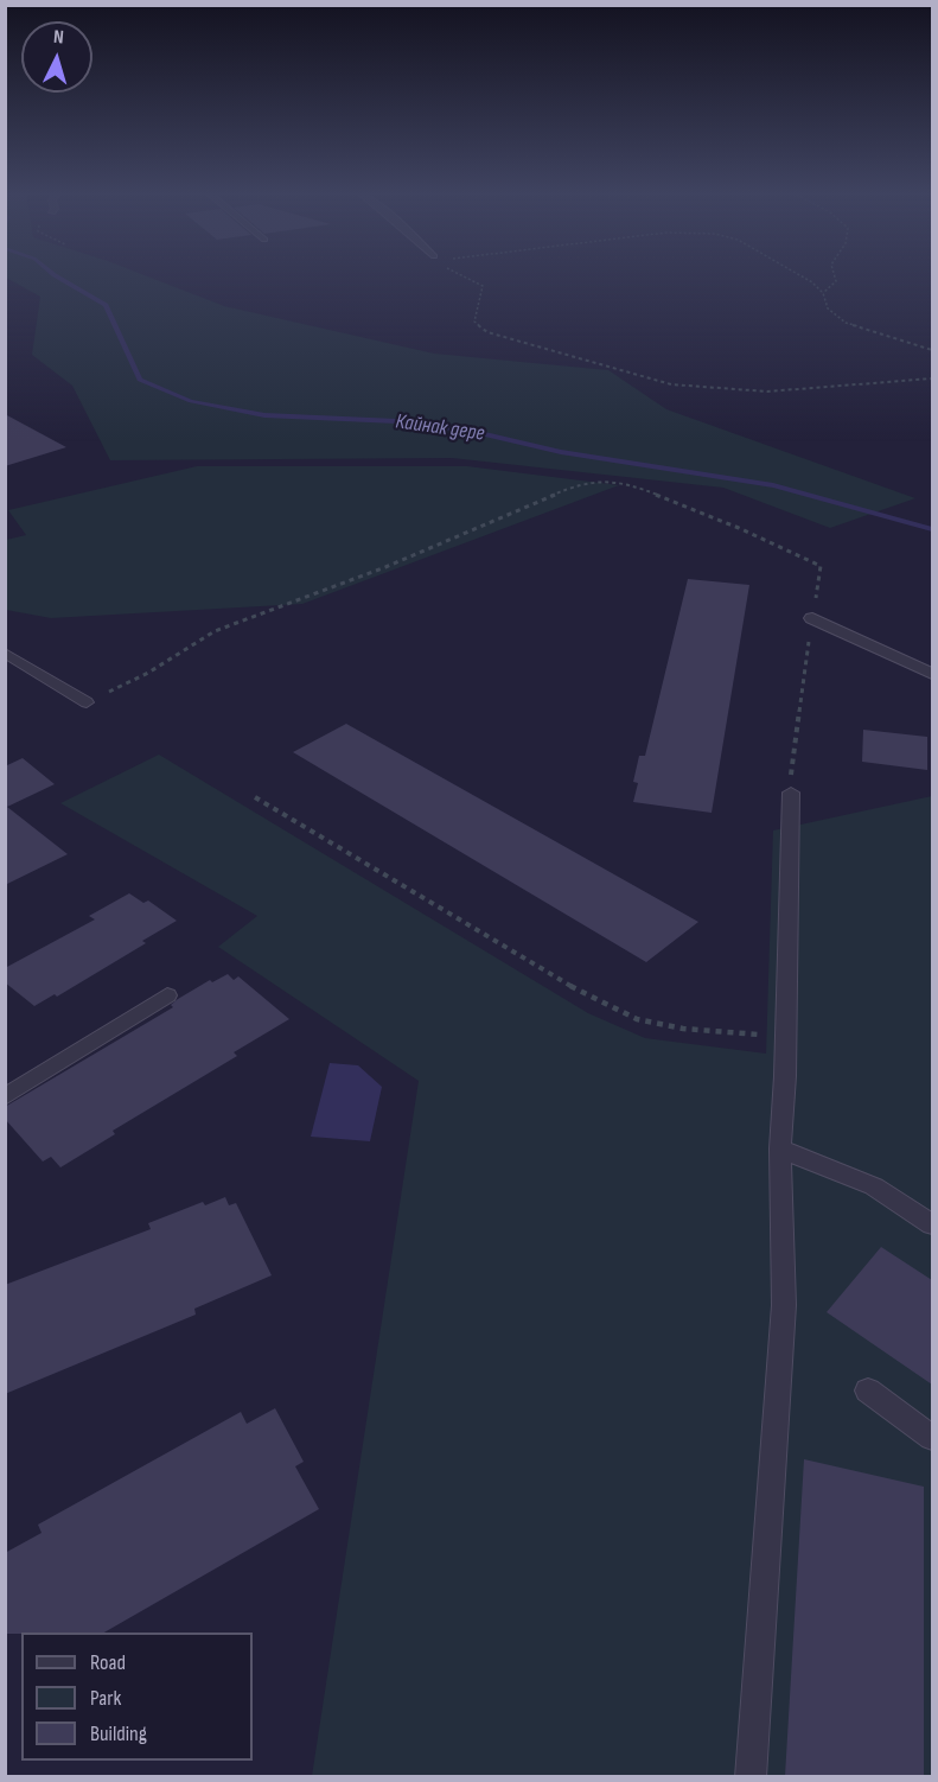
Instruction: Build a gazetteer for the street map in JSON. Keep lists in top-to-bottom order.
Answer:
{
  "water": ["Кайнак дере"],
  "legend": ["Road", "Park", "Building"],
  "north": "top"
}
